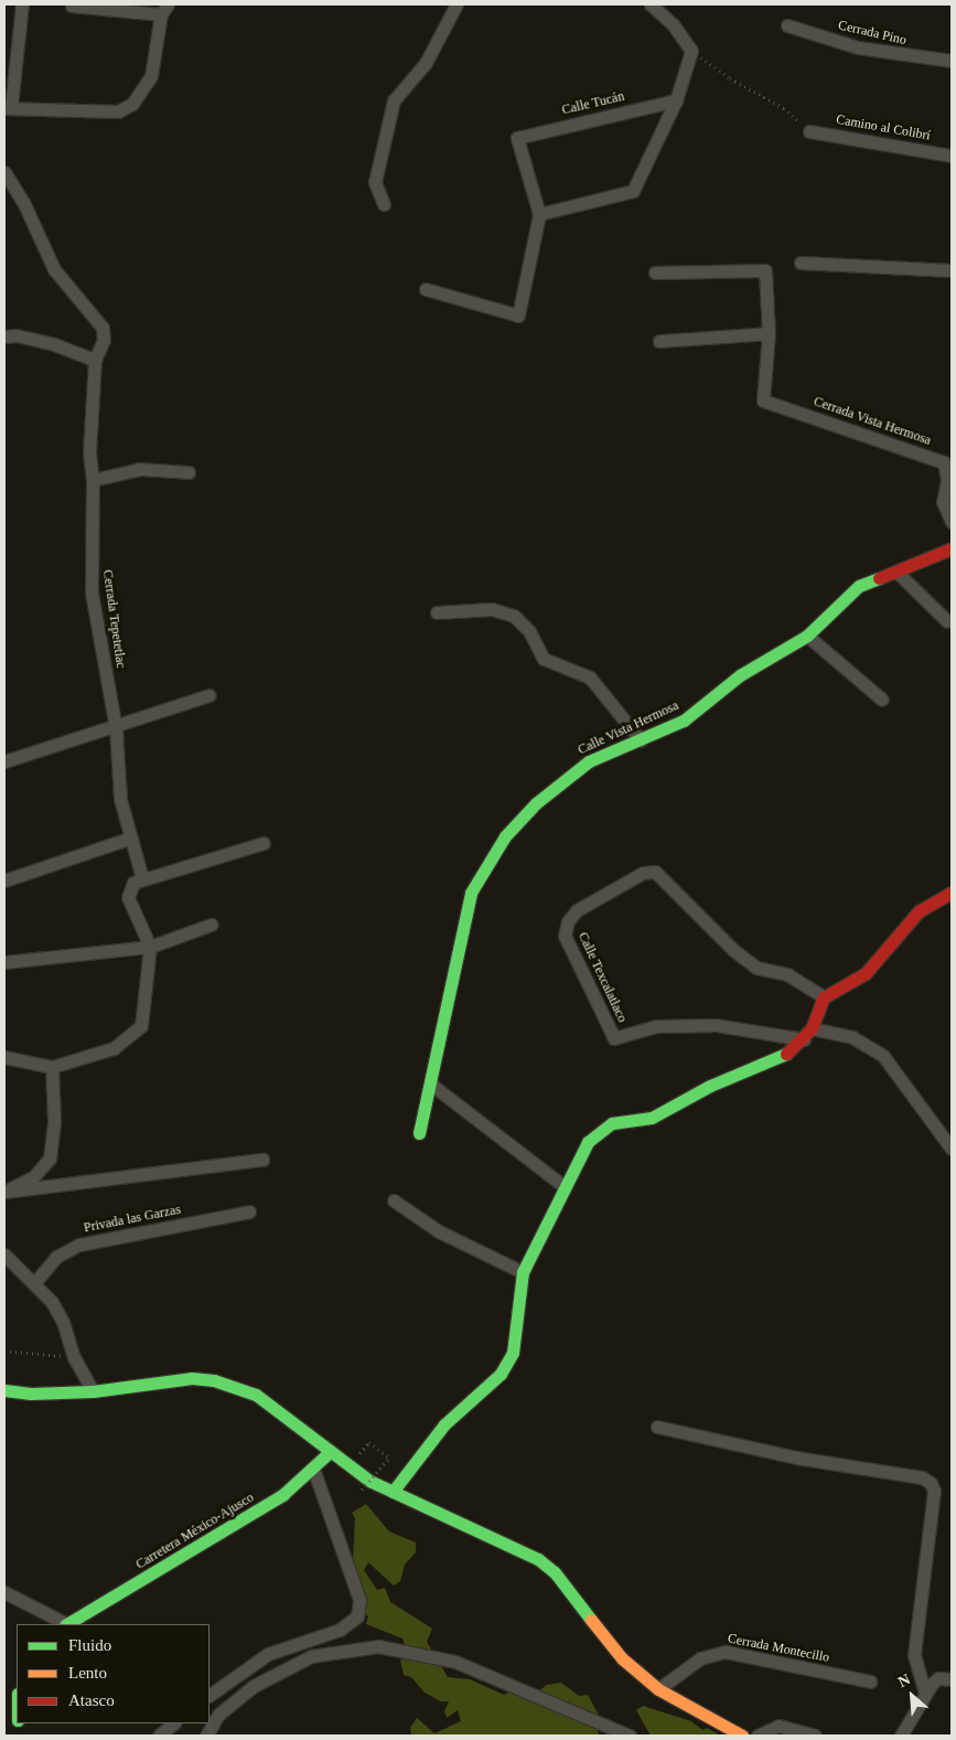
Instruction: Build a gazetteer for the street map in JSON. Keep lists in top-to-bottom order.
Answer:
{
  "streets": {
    "street": [
      "Cerrada Pino",
      "Calle Tucán",
      "Camino al Colibrí",
      "Cerrada Vista Hermosa",
      "Cerrada Tepetetlac",
      "Calle Vista Hermosa",
      "Calle Texcalatlaco",
      "Privada las Garzas",
      "Carretera México-Ajusco",
      "Cerrada Montecillo"
    ]
  },
  "legend": ["Fluido", "Lento", "Atasco"],
  "north": "top left"
}
